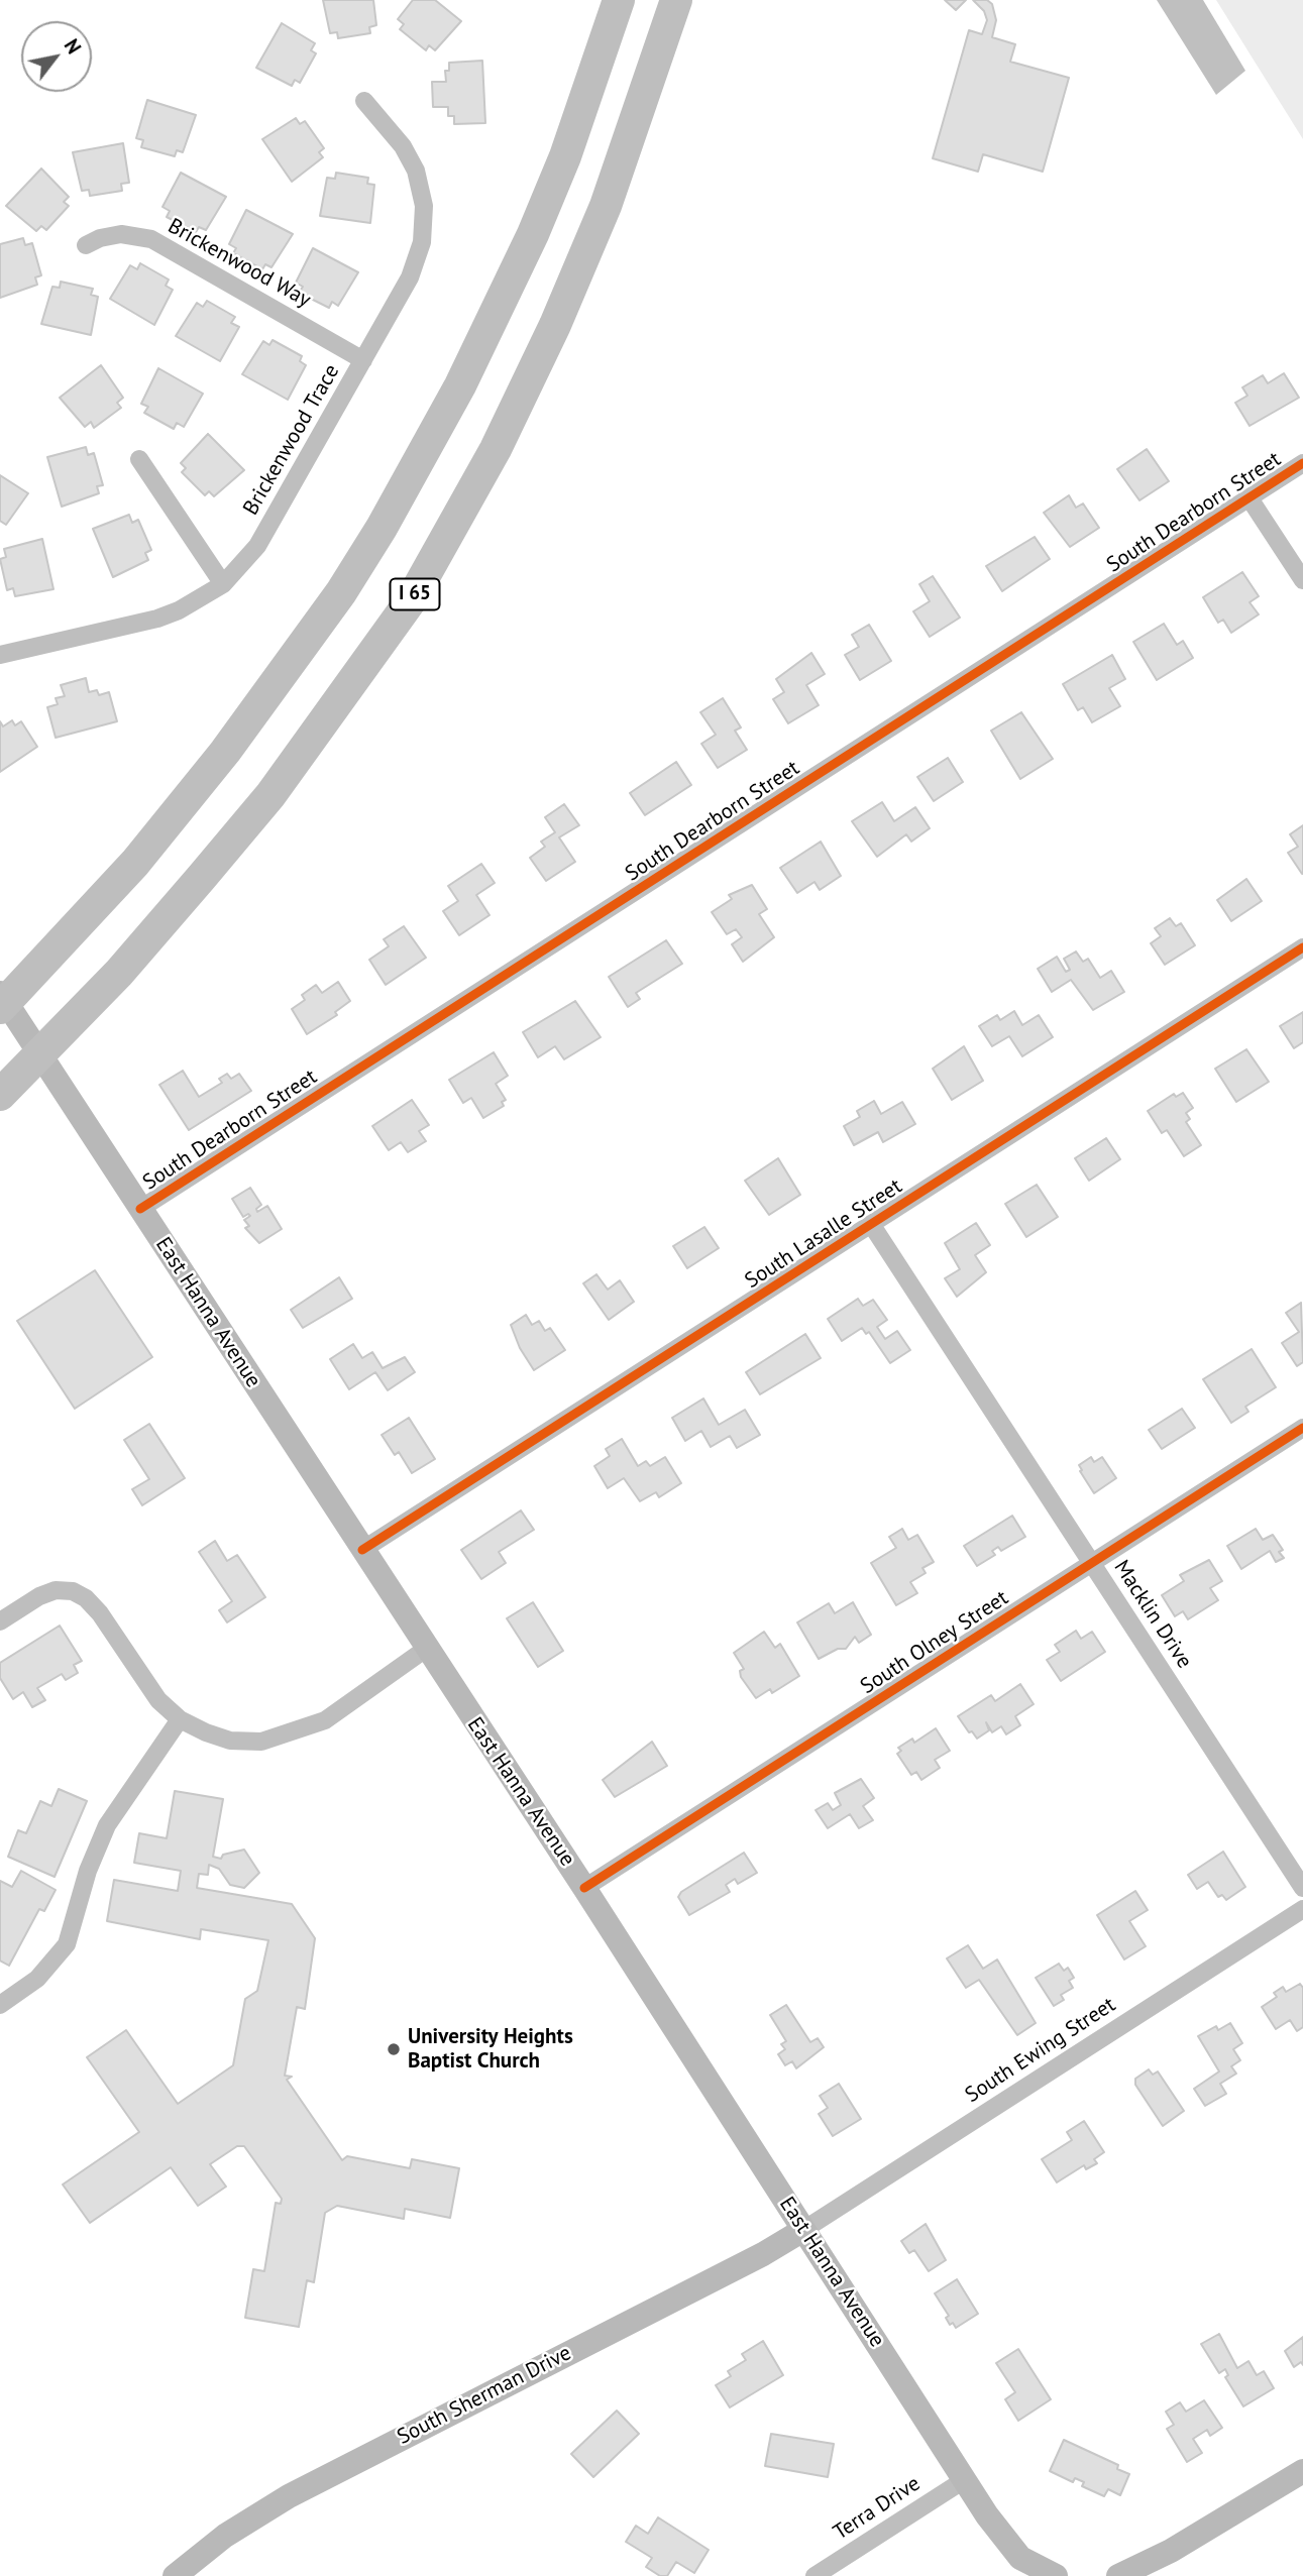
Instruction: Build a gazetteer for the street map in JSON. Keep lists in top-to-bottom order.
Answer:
{
  "streets": {
    "highway": ["I 65"],
    "main road": ["East Hanna Avenue", "South Sherman Drive"],
    "street": [
      "Brickenwood Way",
      "Brickenwood Trace",
      "South Dearborn Street",
      "South Lasalle Street",
      "Macklin Drive",
      "South Olney Street",
      "South Ewing Street",
      "Terra Drive"
    ]
  },
  "crossings": [
    ["Brickenwood Way", "Brickenwood Trace"],
    ["South Dearborn Street", "East Hanna Avenue"],
    ["South Lasalle Street", "East Hanna Avenue"],
    ["South Lasalle Street", "Macklin Drive"],
    ["East Hanna Avenue", "South Olney Street"],
    ["East Hanna Avenue", "South Ewing Street"],
    ["East Hanna Avenue", "South Sherman Drive"],
    ["East Hanna Avenue", "Terra Drive"],
    ["Macklin Drive", "South Olney Street"],
    ["South Ewing Street", "South Sherman Drive"]
  ],
  "places": ["University Heights Baptist Church"],
  "north": "top right"
}
